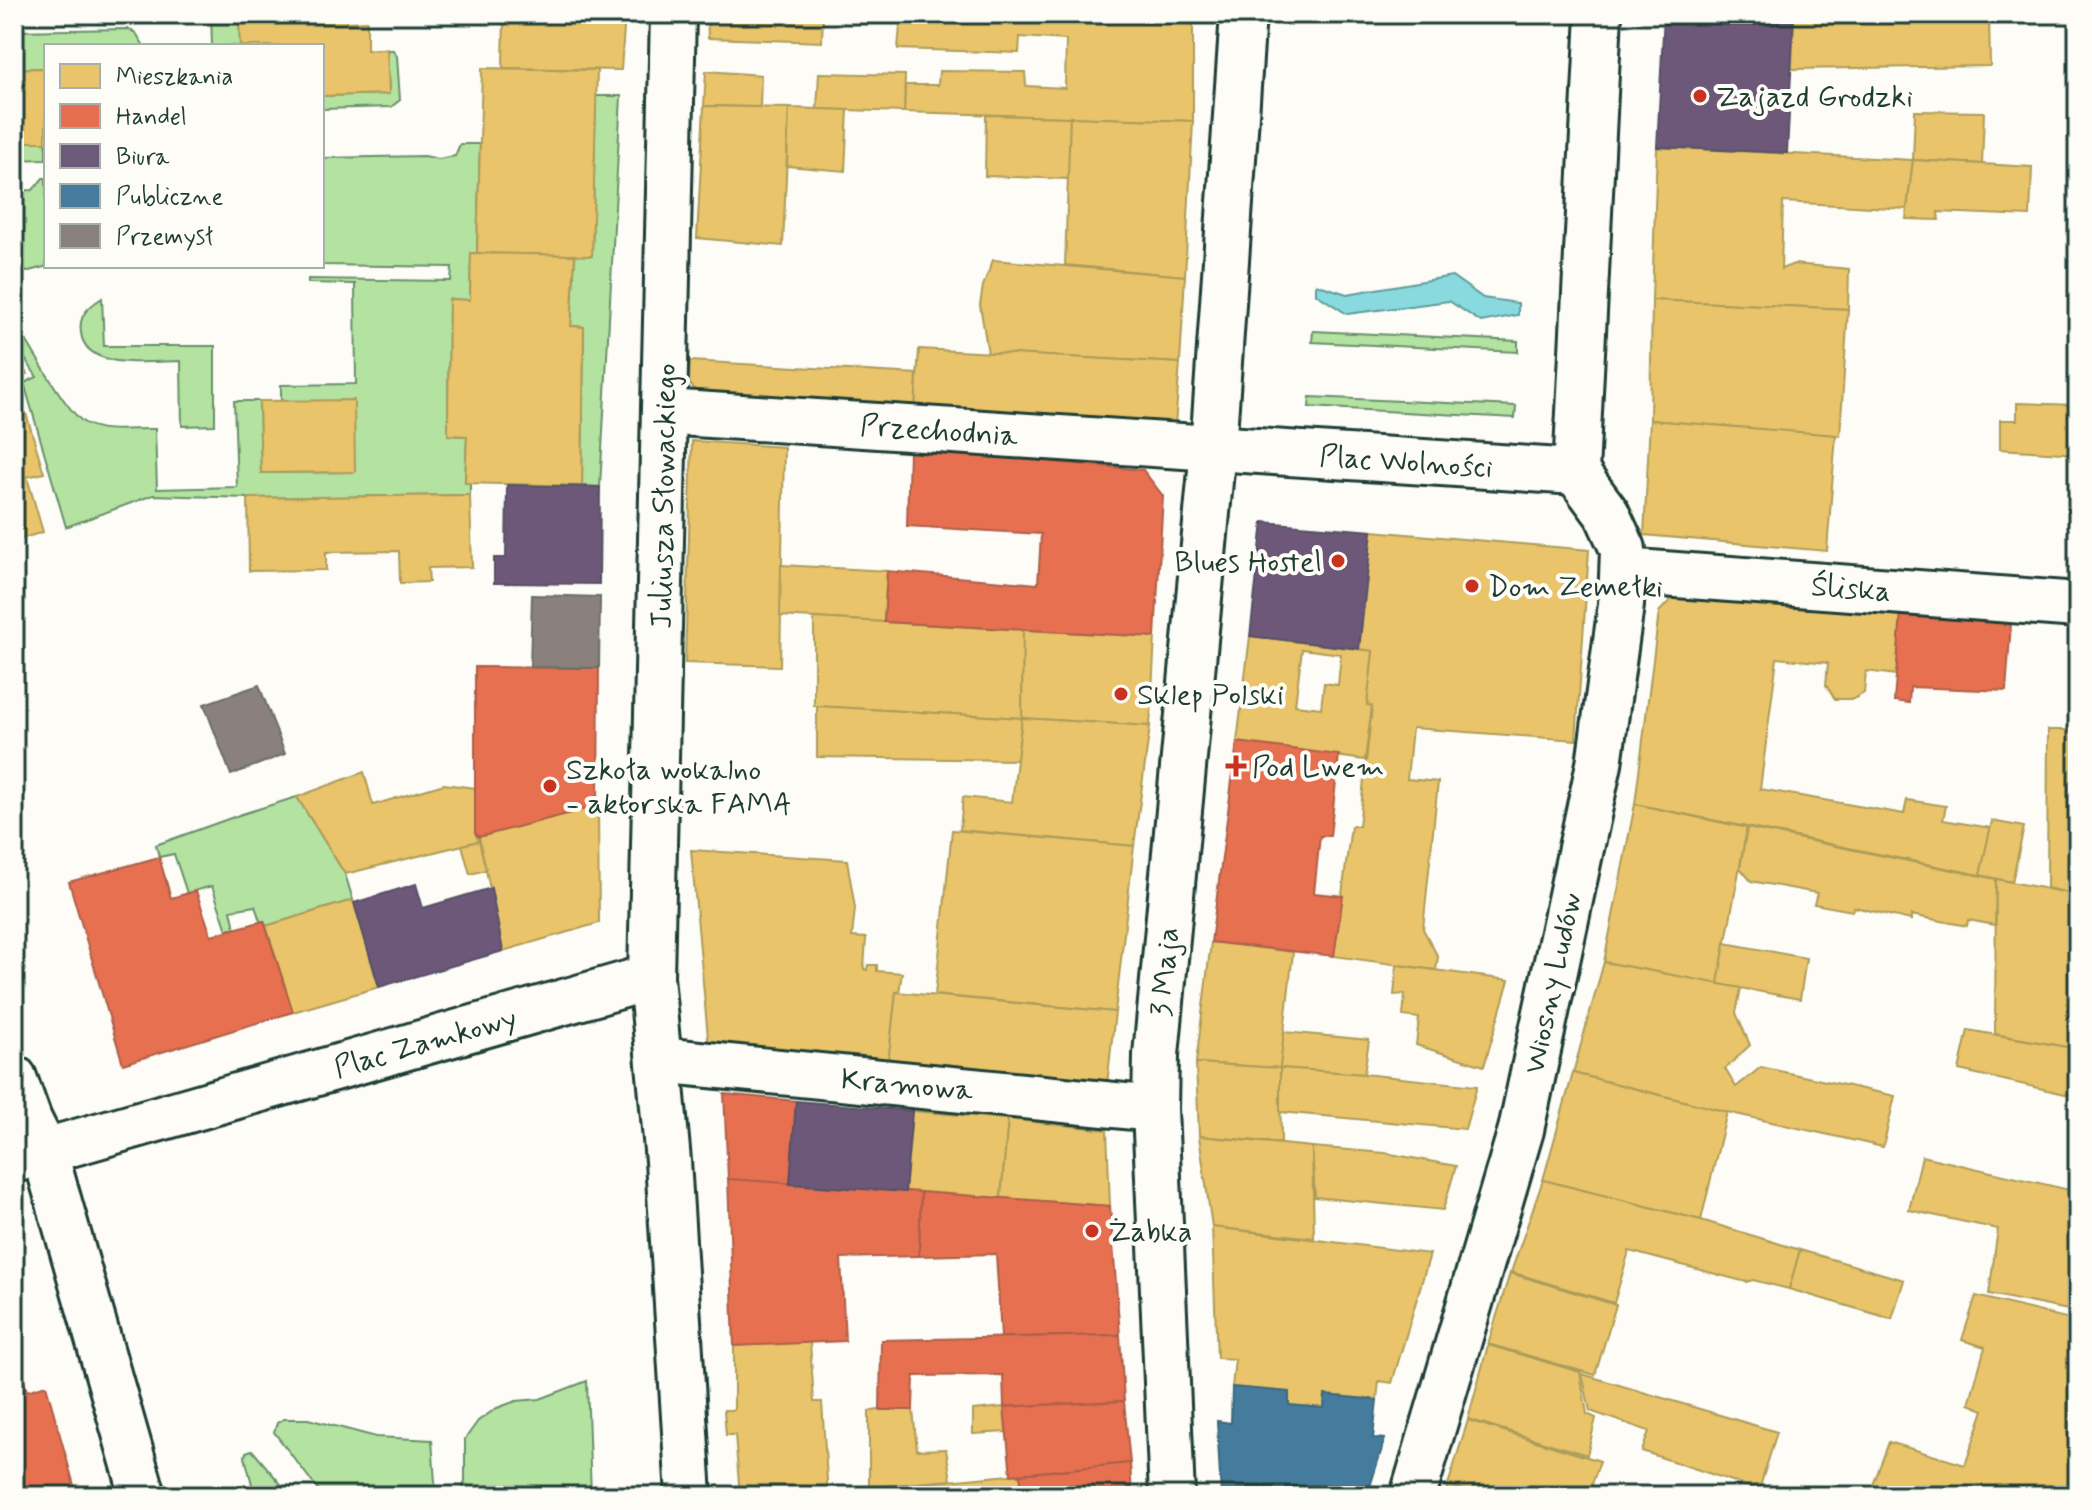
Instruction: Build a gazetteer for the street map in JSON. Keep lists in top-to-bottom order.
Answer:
{
  "streets": {
    "street": [
      "Przechodnia",
      "Plac Wolności",
      "Juliusza Słowackiego",
      "Śliska",
      "3 Maja",
      "Wiosny Ludów",
      "Plac Zamkowy",
      "Kramowa"
    ]
  },
  "crossings": [
    ["Przechodnia", "Plac Wolności"],
    ["Przechodnia", "Juliusza Słowackiego"],
    ["Przechodnia", "3 Maja"],
    ["Plac Wolności", "3 Maja"],
    ["Plac Wolności", "Wiosny Ludów"],
    ["Juliusza Słowackiego", "Plac Zamkowy"],
    ["Śliska", "Wiosny Ludów"],
    ["3 Maja", "Kramowa"]
  ],
  "places": {
    "other": [
      "Zajazd Grodzki",
      "Blues Hostel",
      "Dom Zemełki",
      "Sklep Polski",
      "Szkoła wokalno - aktorska FAMA",
      "Żabka"
    ],
    "health": ["Pod Lwem"]
  },
  "legend": [
    "Mieszkania",
    "Handel",
    "Biura",
    "Publiczne",
    "Przemysł"
  ]
}
